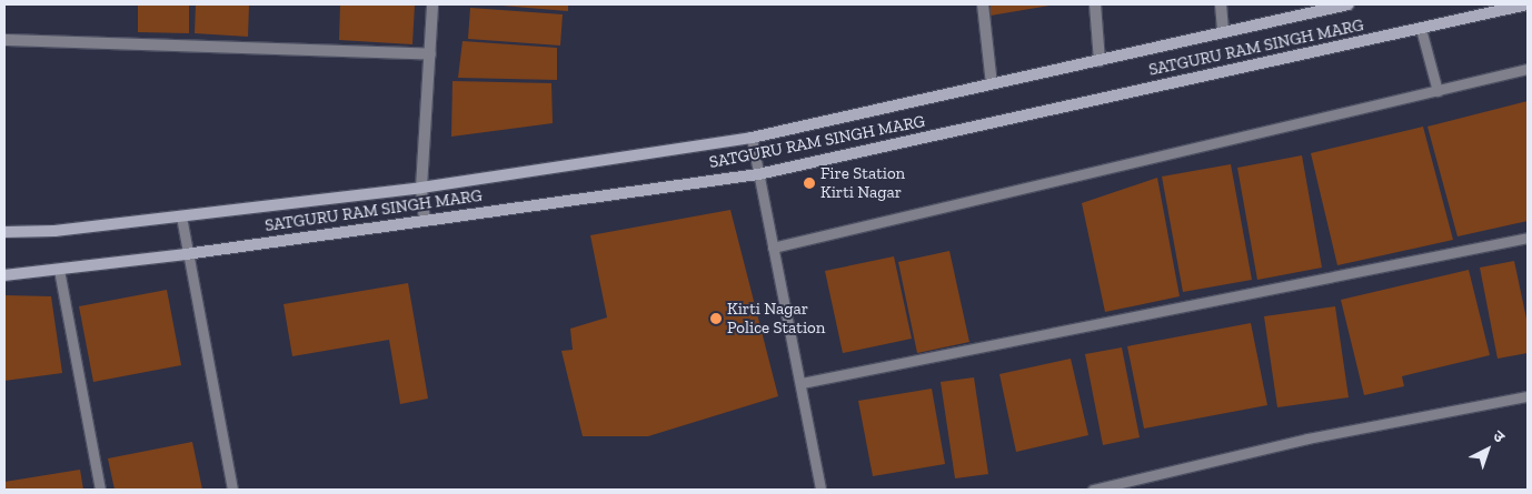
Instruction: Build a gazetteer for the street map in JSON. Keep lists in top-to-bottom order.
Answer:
{
  "streets": {
    "main road": ["SATGURU RAM SINGH MARG"]
  },
  "places": ["Fire Station Kirti Nagar", "Kirti Nagar Police Station"],
  "north": "top right"
}
